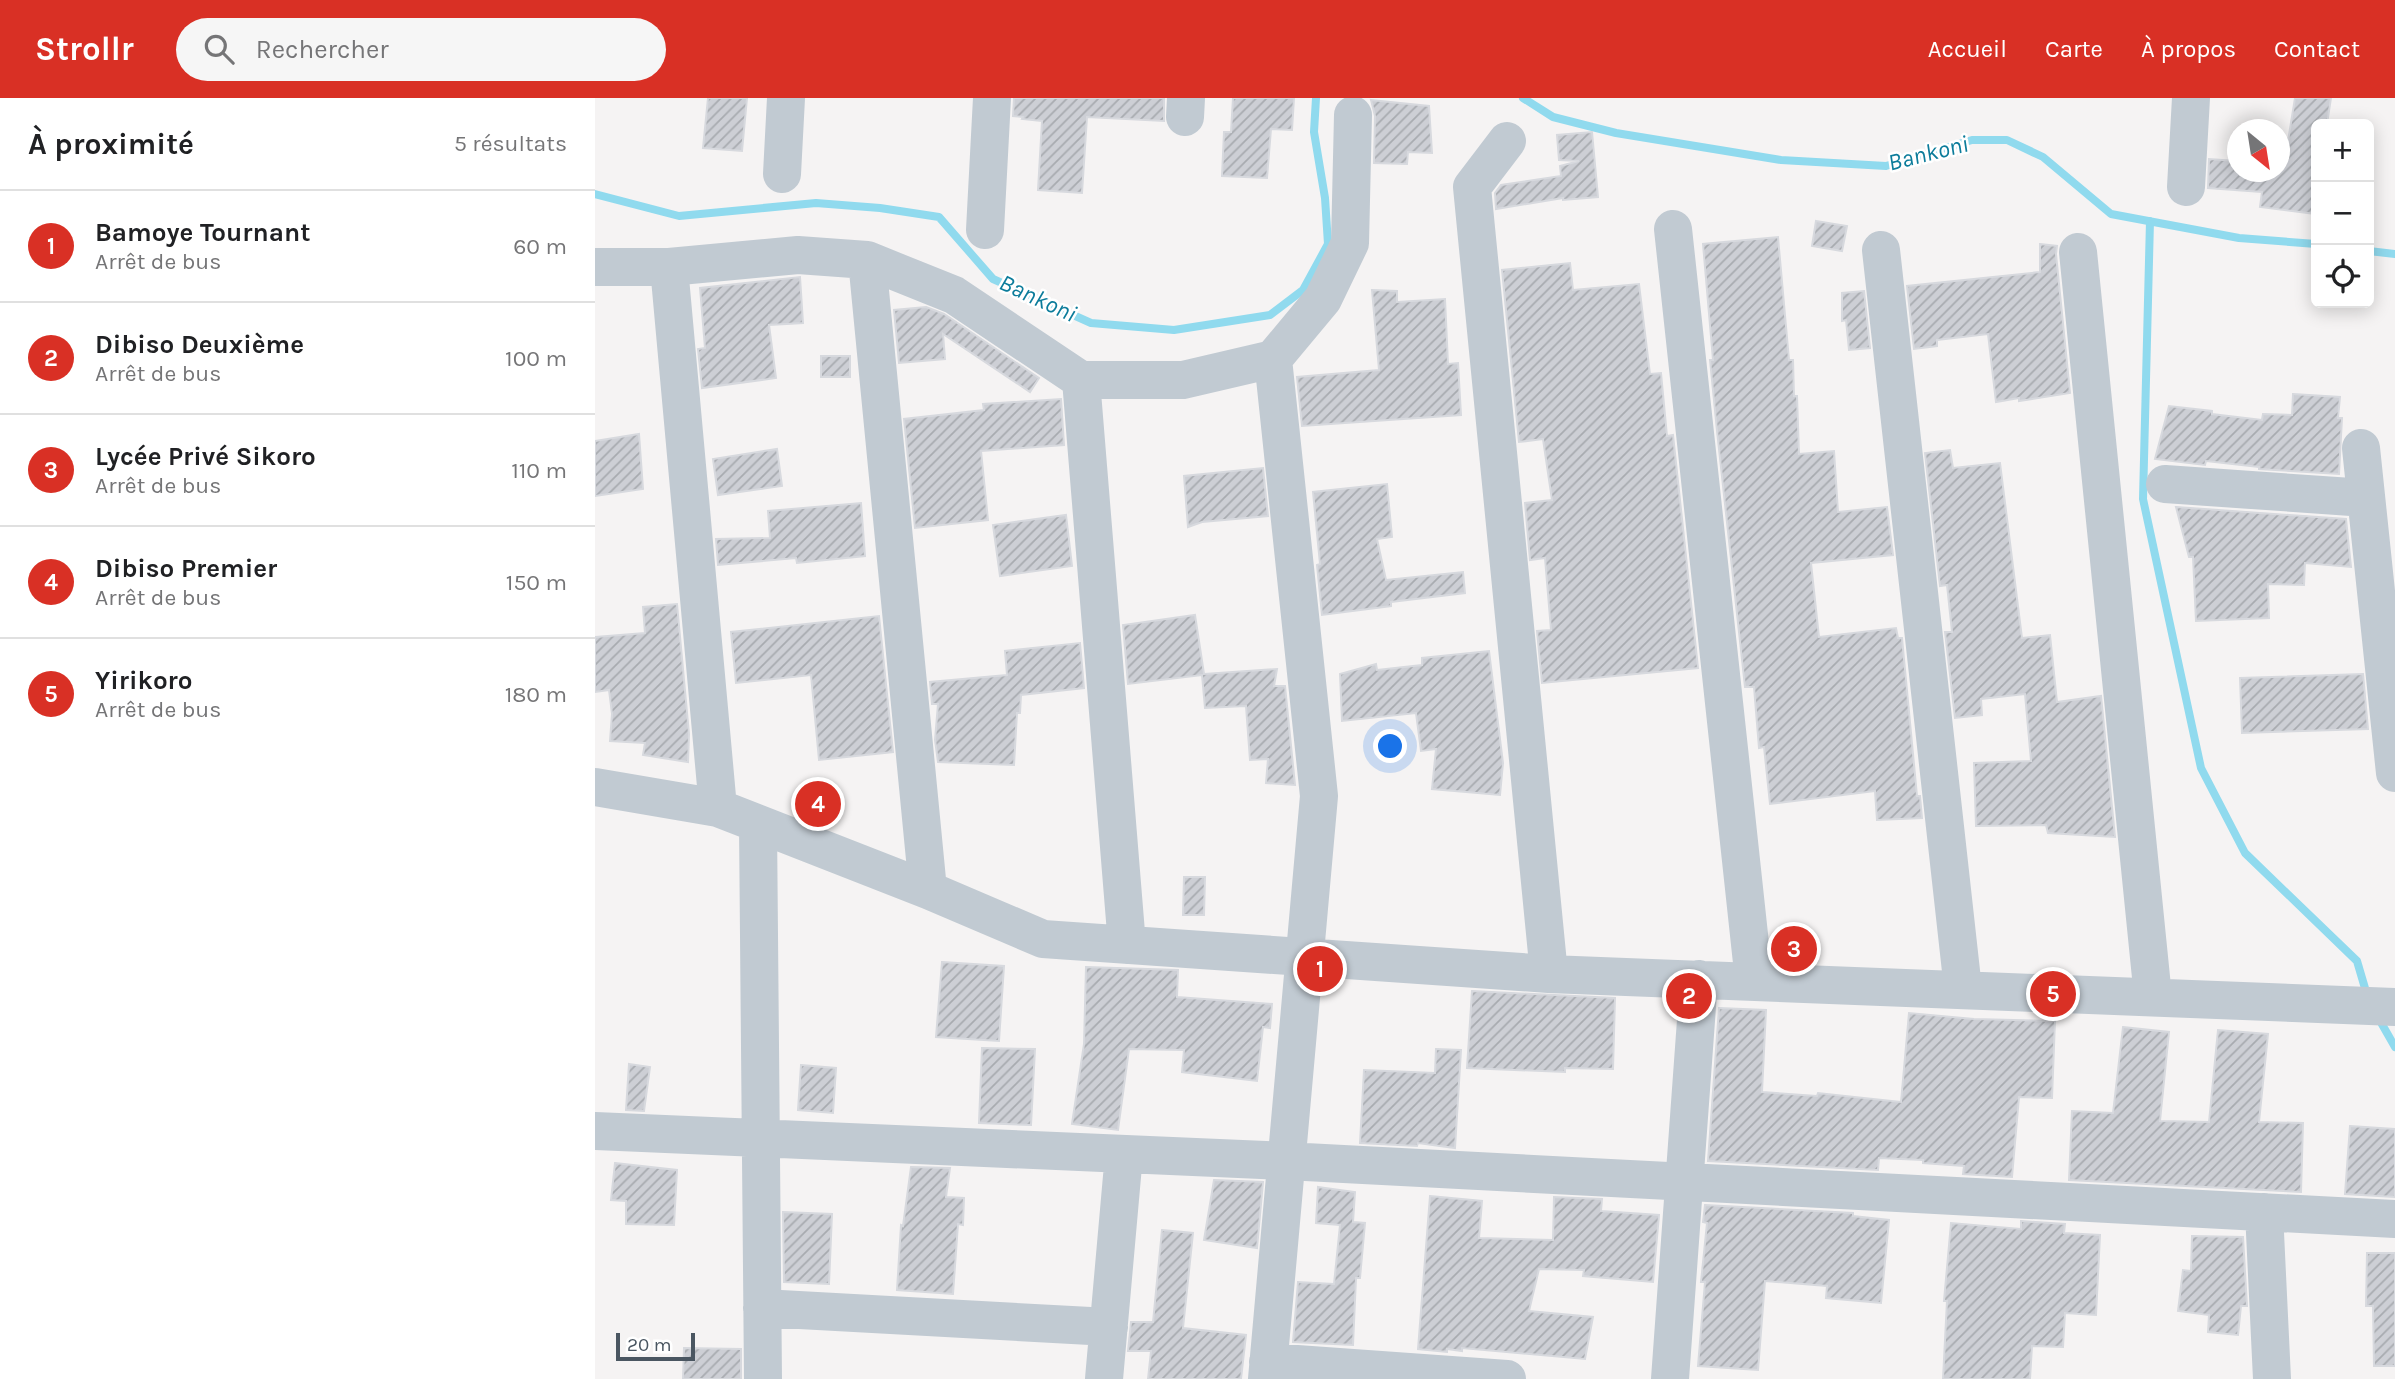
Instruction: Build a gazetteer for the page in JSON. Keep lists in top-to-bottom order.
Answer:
{
  "water": ["Bankoni"],
  "scale_bar": "20 m",
  "north": "bottom right",
  "page": {
    "header": "Strollr",
    "search": "Rechercher",
    "nav": [
      "Accueil",
      "Carte",
      "À propos",
      "Contact"
    ],
    "heading": ["À proximité", "5 résultats"],
    "map_buttons": ["+", "−"],
    "list": [
      {
        "mark": "1",
        "name": "Bamoye Tournant",
        "note": "Arrêt de bus",
        "value": "60 m"
      },
      {
        "mark": "2",
        "name": "Dibiso Deuxième",
        "note": "Arrêt de bus",
        "value": "100 m"
      },
      {
        "mark": "3",
        "name": "Lycée Privé Sikoro",
        "note": "Arrêt de bus",
        "value": "110 m"
      },
      {
        "mark": "4",
        "name": "Dibiso Premier",
        "note": "Arrêt de bus",
        "value": "150 m"
      },
      {
        "mark": "5",
        "name": "Yirikoro",
        "note": "Arrêt de bus",
        "value": "180 m"
      }
    ],
    "pins": [
      "4",
      "3",
      "1",
      "5",
      "2"
    ],
    "scale": "20 m"
  }
}
